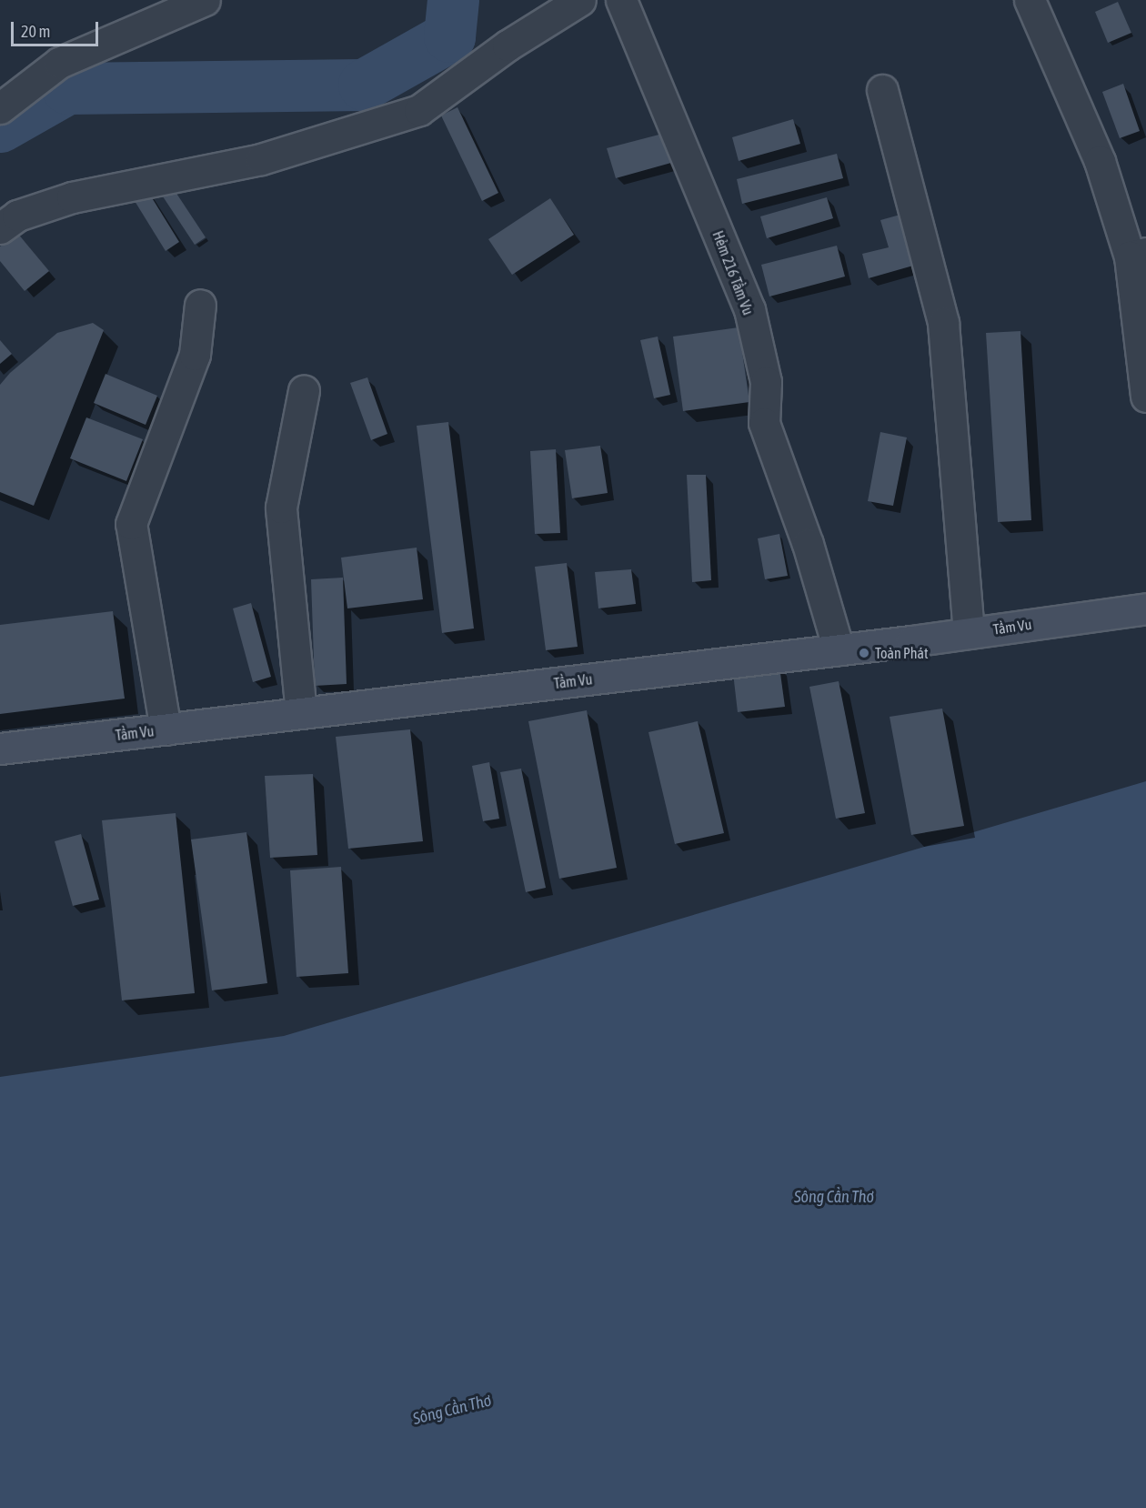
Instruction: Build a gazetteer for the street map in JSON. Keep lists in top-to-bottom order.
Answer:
{
  "streets": {
    "street": ["Hẻm 216 Tầm Vu", "Tầm Vu"]
  },
  "crossings": [
    ["Hẻm 216 Tầm Vu", "Tầm Vu"]
  ],
  "water": ["Sông Cần Thơ"],
  "places": ["Toàn Phát"],
  "scale_bar": "20 m"
}
